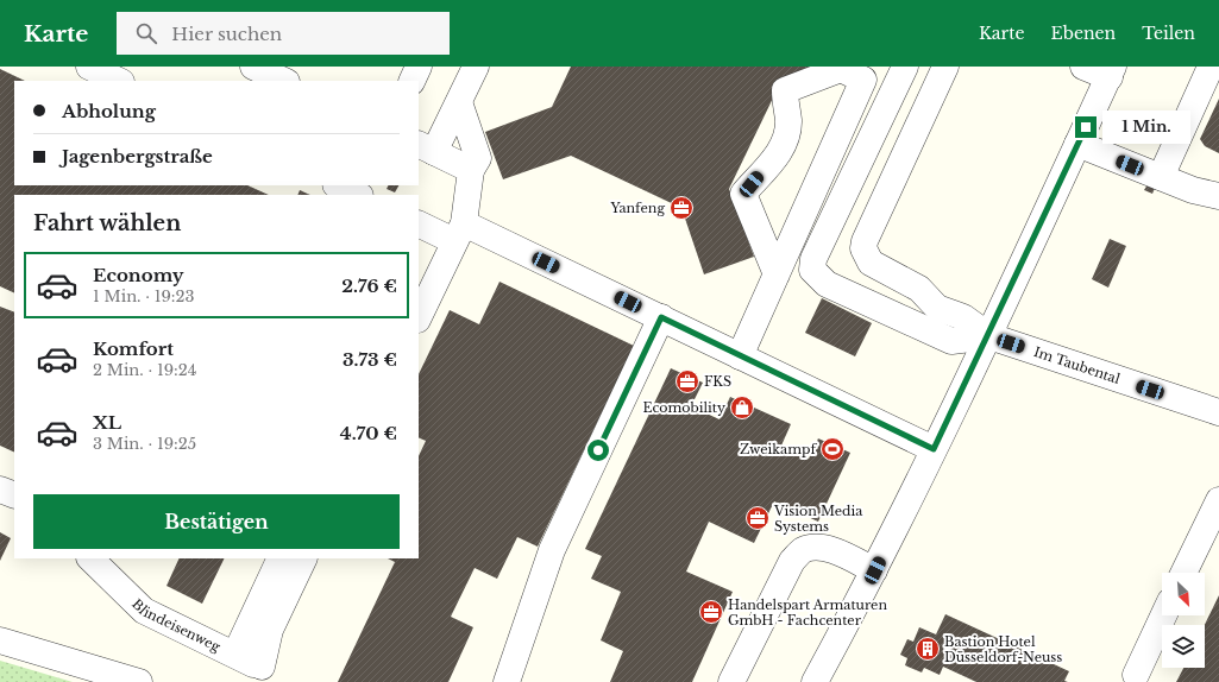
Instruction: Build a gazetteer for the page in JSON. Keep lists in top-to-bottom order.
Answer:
{
  "streets": {
    "street": ["Im Taubental", "Blindeisenweg"]
  },
  "places": {
    "office": [
      "Yanfeng",
      "FKS",
      "Vision Media Systems",
      "Handelspart Armaturen GmbH - Fachcenter"
    ],
    "shop": ["Ecomobility"],
    "sports": ["Zweikampf"],
    "building": ["Bastion Hotel Düsseldorf-Neuss"]
  },
  "north": "bottom right",
  "page": {
    "header": "Karte",
    "search": "Hier suchen",
    "nav": ["Karte", "Ebenen", "Teilen"],
    "banner": ["Abholung", "Jagenbergstraße"],
    "bubble": "1 Min.",
    "heading": "Fahrt wählen",
    "list": [
      {
        "name": "Economy",
        "note": "1 Min. · 19:23",
        "value": "2.76 €"
      },
      {
        "name": "Komfort",
        "note": "2 Min. · 19:24",
        "value": "3.73 €"
      },
      {
        "name": "XL",
        "note": "3 Min. · 19:25",
        "value": "4.70 €"
      }
    ],
    "buttons": "Bestätigen"
  }
}
